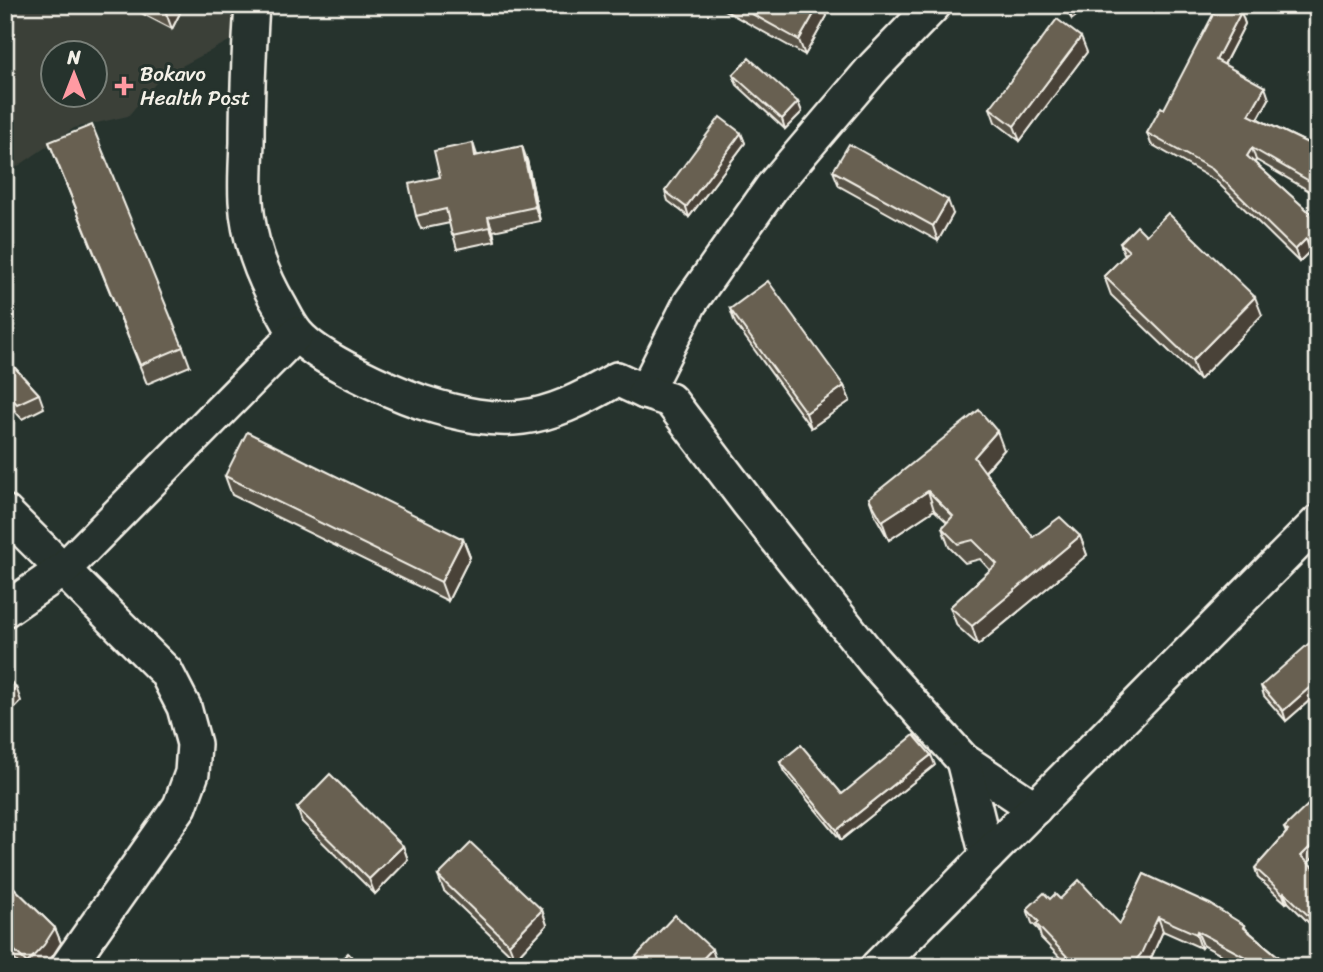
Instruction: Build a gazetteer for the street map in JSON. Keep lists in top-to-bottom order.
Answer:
{
  "places": {
    "health": ["Bokavo Health Post"]
  },
  "north": "top"
}
